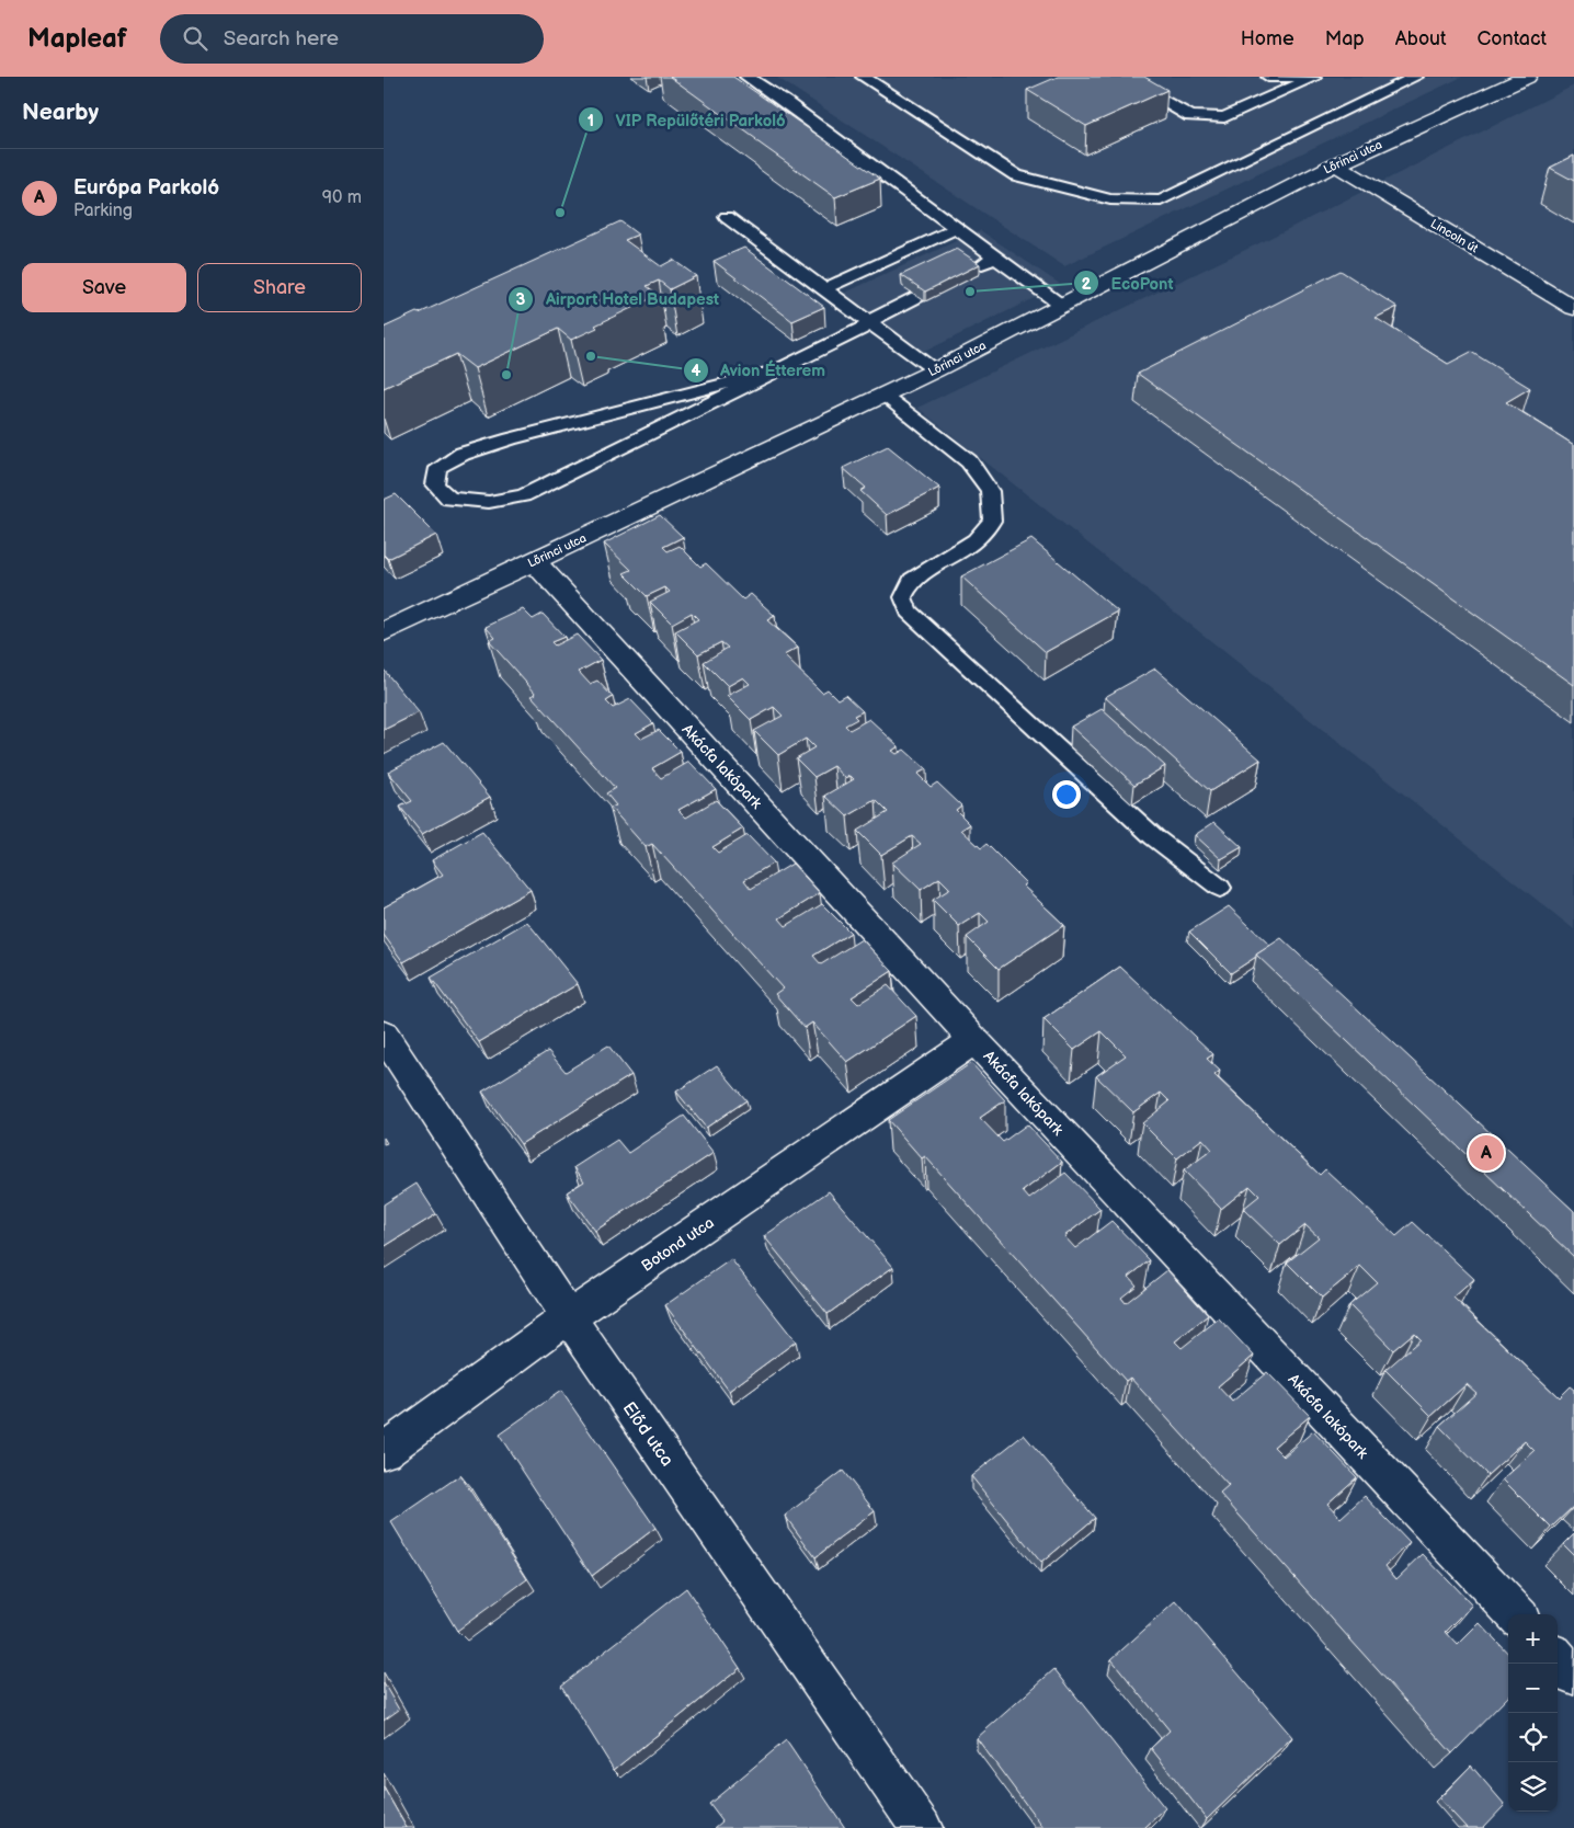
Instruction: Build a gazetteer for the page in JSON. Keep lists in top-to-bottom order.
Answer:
{
  "streets": {
    "street": [
      "Lőrinci utca",
      "Lincoln út",
      "Akácfa lakópark",
      "Botond utca",
      "Előd utca"
    ]
  },
  "crossings": [
    ["Lőrinci utca", "Lincoln út"],
    ["Lőrinci utca", "Akácfa lakópark"],
    ["Akácfa lakópark", "Botond utca"],
    ["Botond utca", "Előd utca"]
  ],
  "places": [
    "VIP Repülőtéri Parkoló",
    "EcoPont",
    "Avion Étterem",
    "Airport Hotel Budapest"
  ],
  "page": {
    "header": "Mapleaf",
    "search": "Search here",
    "nav": [
      "Home",
      "Map",
      "About",
      "Contact"
    ],
    "heading": "Nearby",
    "list": [
      {
        "mark": "A",
        "name": "Európa Parkoló",
        "note": "Parking",
        "value": "90 m"
      }
    ],
    "buttons": ["Save", "Share"],
    "pins": "A",
    "map_buttons": ["+", "−"]
  }
}
